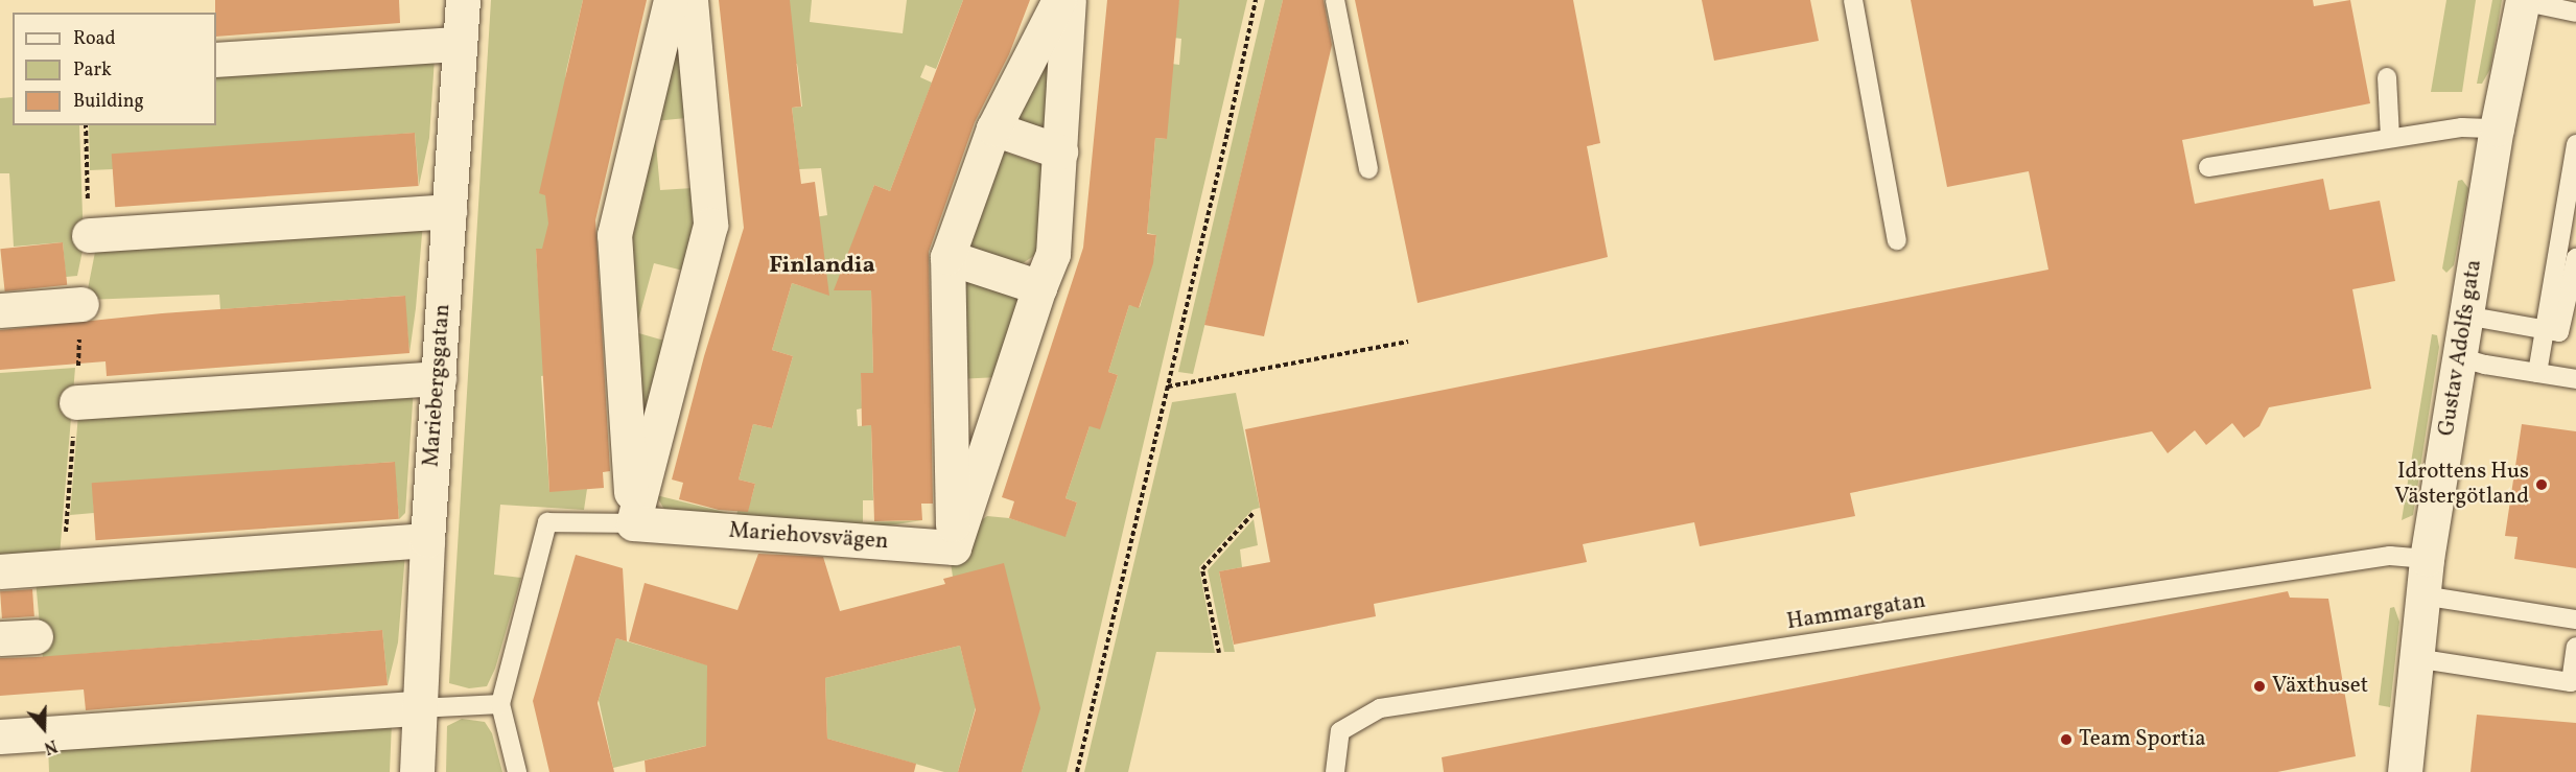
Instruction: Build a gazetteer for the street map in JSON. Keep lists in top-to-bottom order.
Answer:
{
  "streets": {
    "street": ["Gustav Adolfs gata", "Mariebergsgatan", "Mariehovsvägen"],
    "lane": ["Hammargatan"]
  },
  "crossings": [
    ["Gustav Adolfs gata", "Hammargatan"]
  ],
  "districts": ["Finlandia"],
  "places": ["Idrottens Hus Västergötland", "Växthuset", "Team Sportia"],
  "legend": ["Road", "Park", "Building"],
  "north": "bottom"
}
